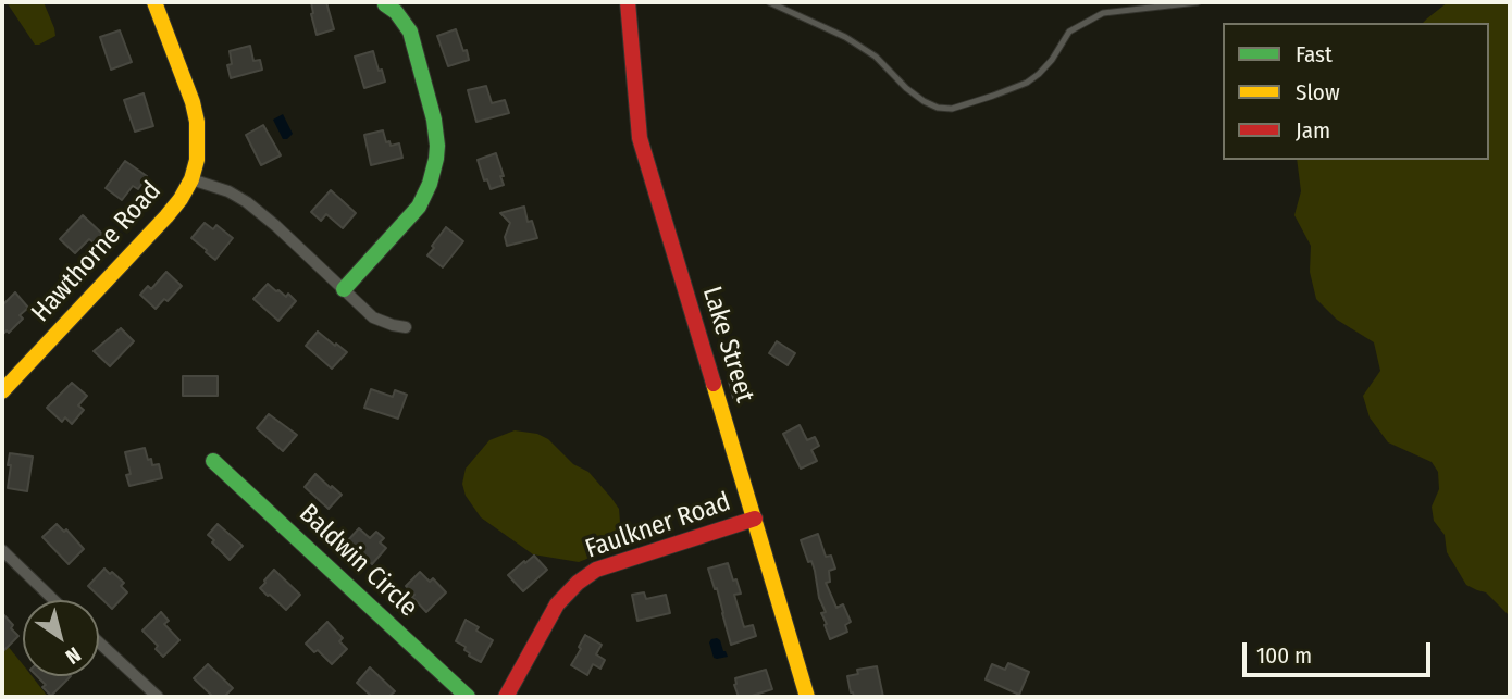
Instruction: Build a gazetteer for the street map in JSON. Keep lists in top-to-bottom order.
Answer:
{
  "streets": {
    "street": [
      "Hawthorne Road",
      "Lake Street",
      "Faulkner Road",
      "Baldwin Circle"
    ]
  },
  "crossings": [
    ["Lake Street", "Faulkner Road"]
  ],
  "legend": ["Fast", "Slow", "Jam"],
  "scale_bar": "100 m",
  "north": "bottom right"
}
